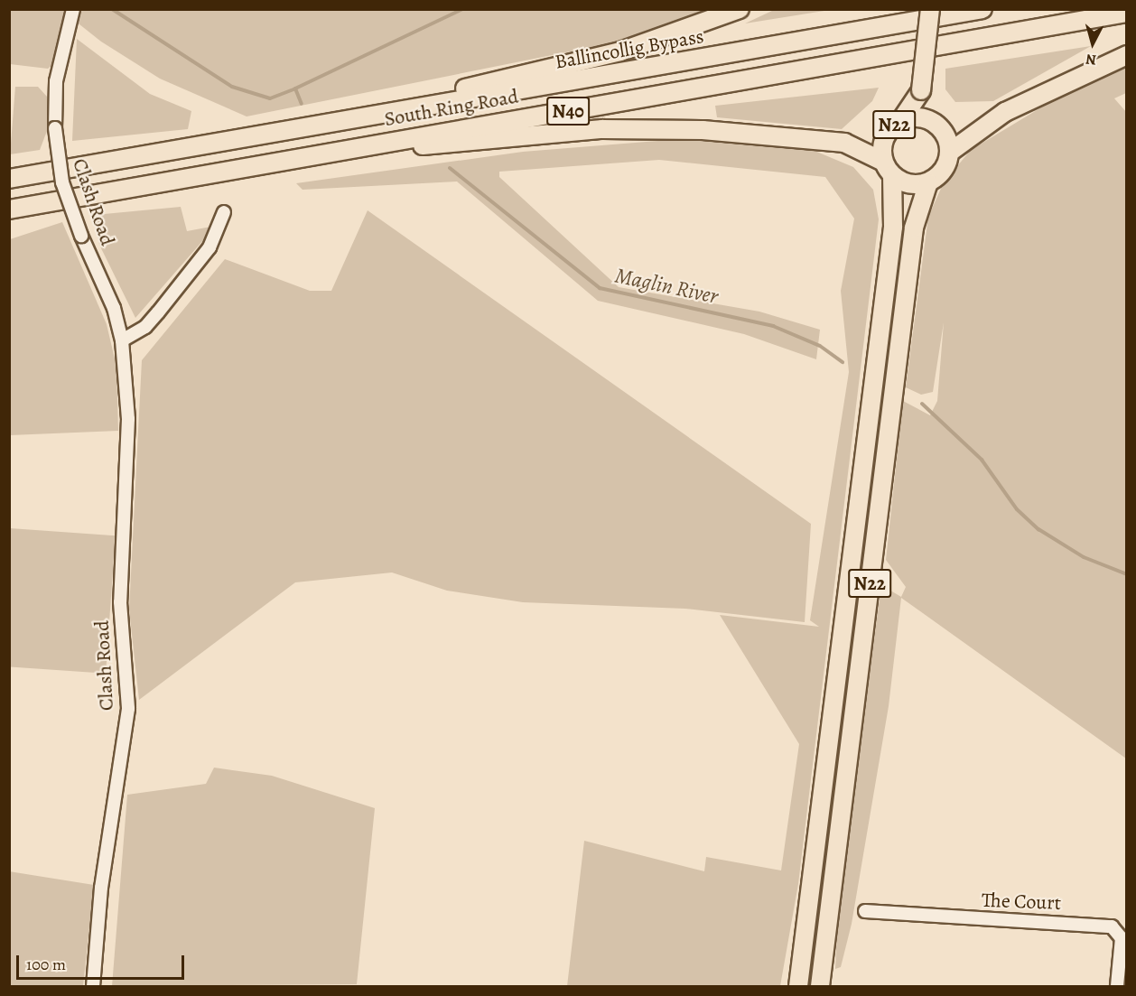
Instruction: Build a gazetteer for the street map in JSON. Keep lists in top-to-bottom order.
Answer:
{
  "streets": {
    "highway": [
      "Ballincollig Bypass",
      "South Ring Road",
      "N40",
      "N22"
    ],
    "street": ["Clash Road", "The Court"]
  },
  "crossings": [
    ["Ballincollig Bypass", "N40"]
  ],
  "water": ["Maglin River"],
  "scale_bar": "100 m",
  "north": "bottom"
}
